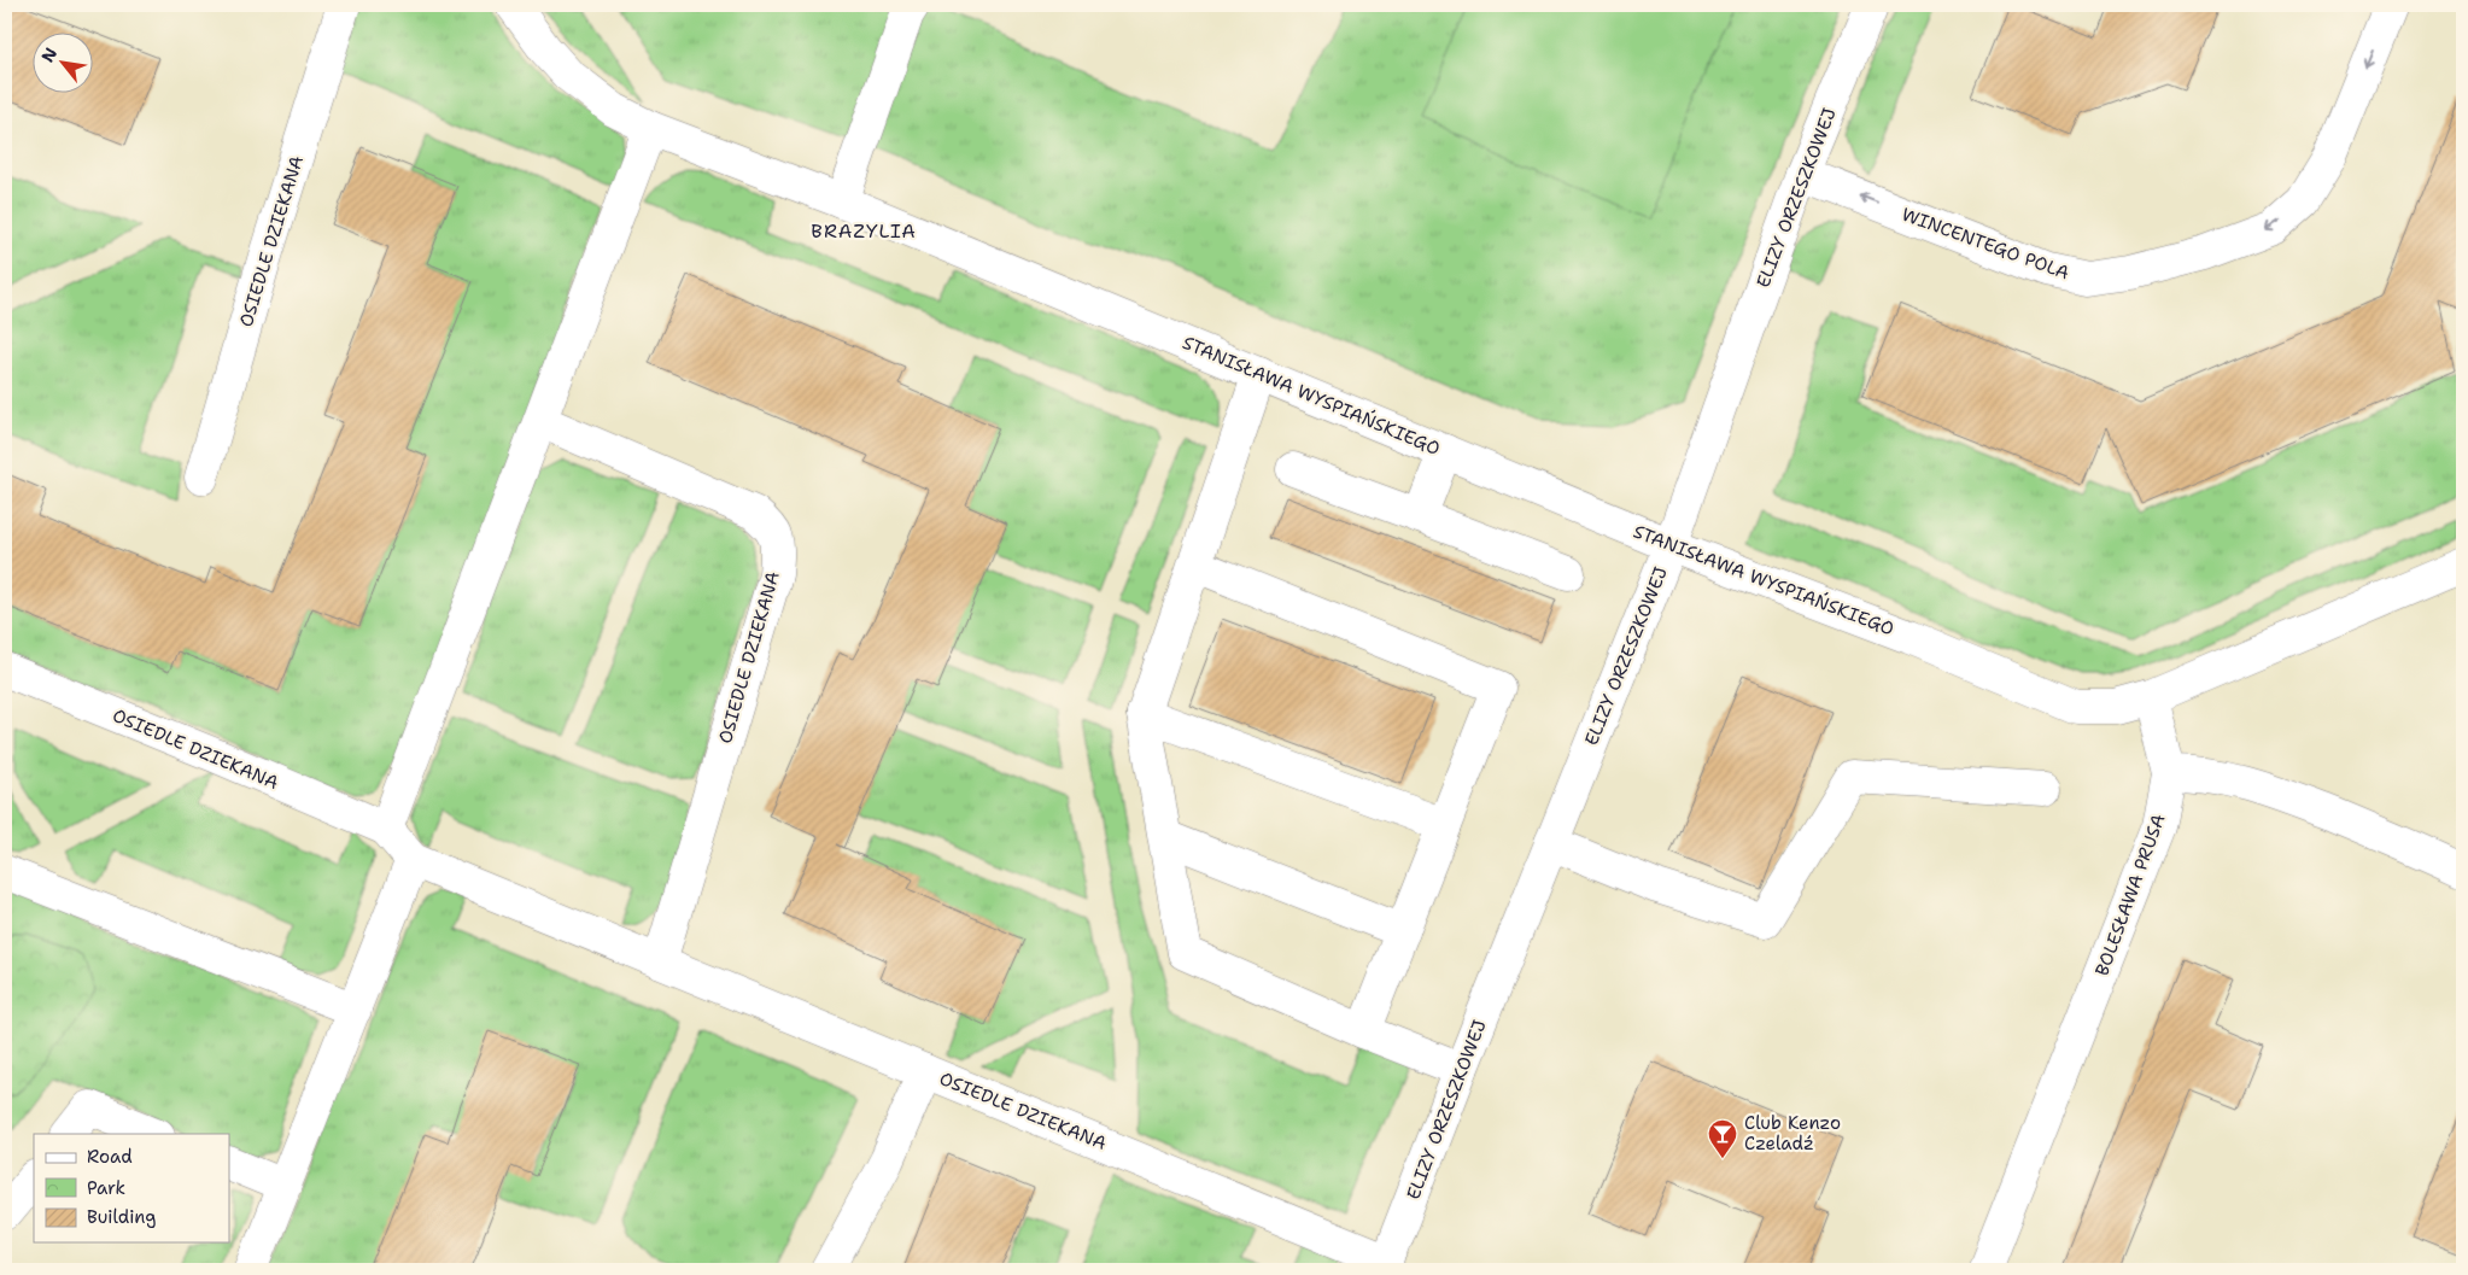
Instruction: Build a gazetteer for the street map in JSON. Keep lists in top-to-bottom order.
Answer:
{
  "streets": {
    "street": [
      "ELIZY ORZESZKOWEJ",
      "OSIEDLE DZIEKANA",
      "WINCENTEGO POLA",
      "STANISŁAWA WYSPIAŃSKIEGO",
      "BOLESŁAWA PRUSA"
    ]
  },
  "crossings": [
    ["ELIZY ORZESZKOWEJ", "OSIEDLE DZIEKANA"],
    ["ELIZY ORZESZKOWEJ", "WINCENTEGO POLA"],
    ["ELIZY ORZESZKOWEJ", "STANISŁAWA WYSPIAŃSKIEGO"],
    ["STANISŁAWA WYSPIAŃSKIEGO", "BOLESŁAWA PRUSA"]
  ],
  "one_way": ["WINCENTEGO POLA"],
  "districts": ["BRAZYLIA"],
  "places": {
    "bar": ["Club Kenzo Czeladź"]
  },
  "legend": ["Road", "Park", "Building"],
  "north": "top left"
}
